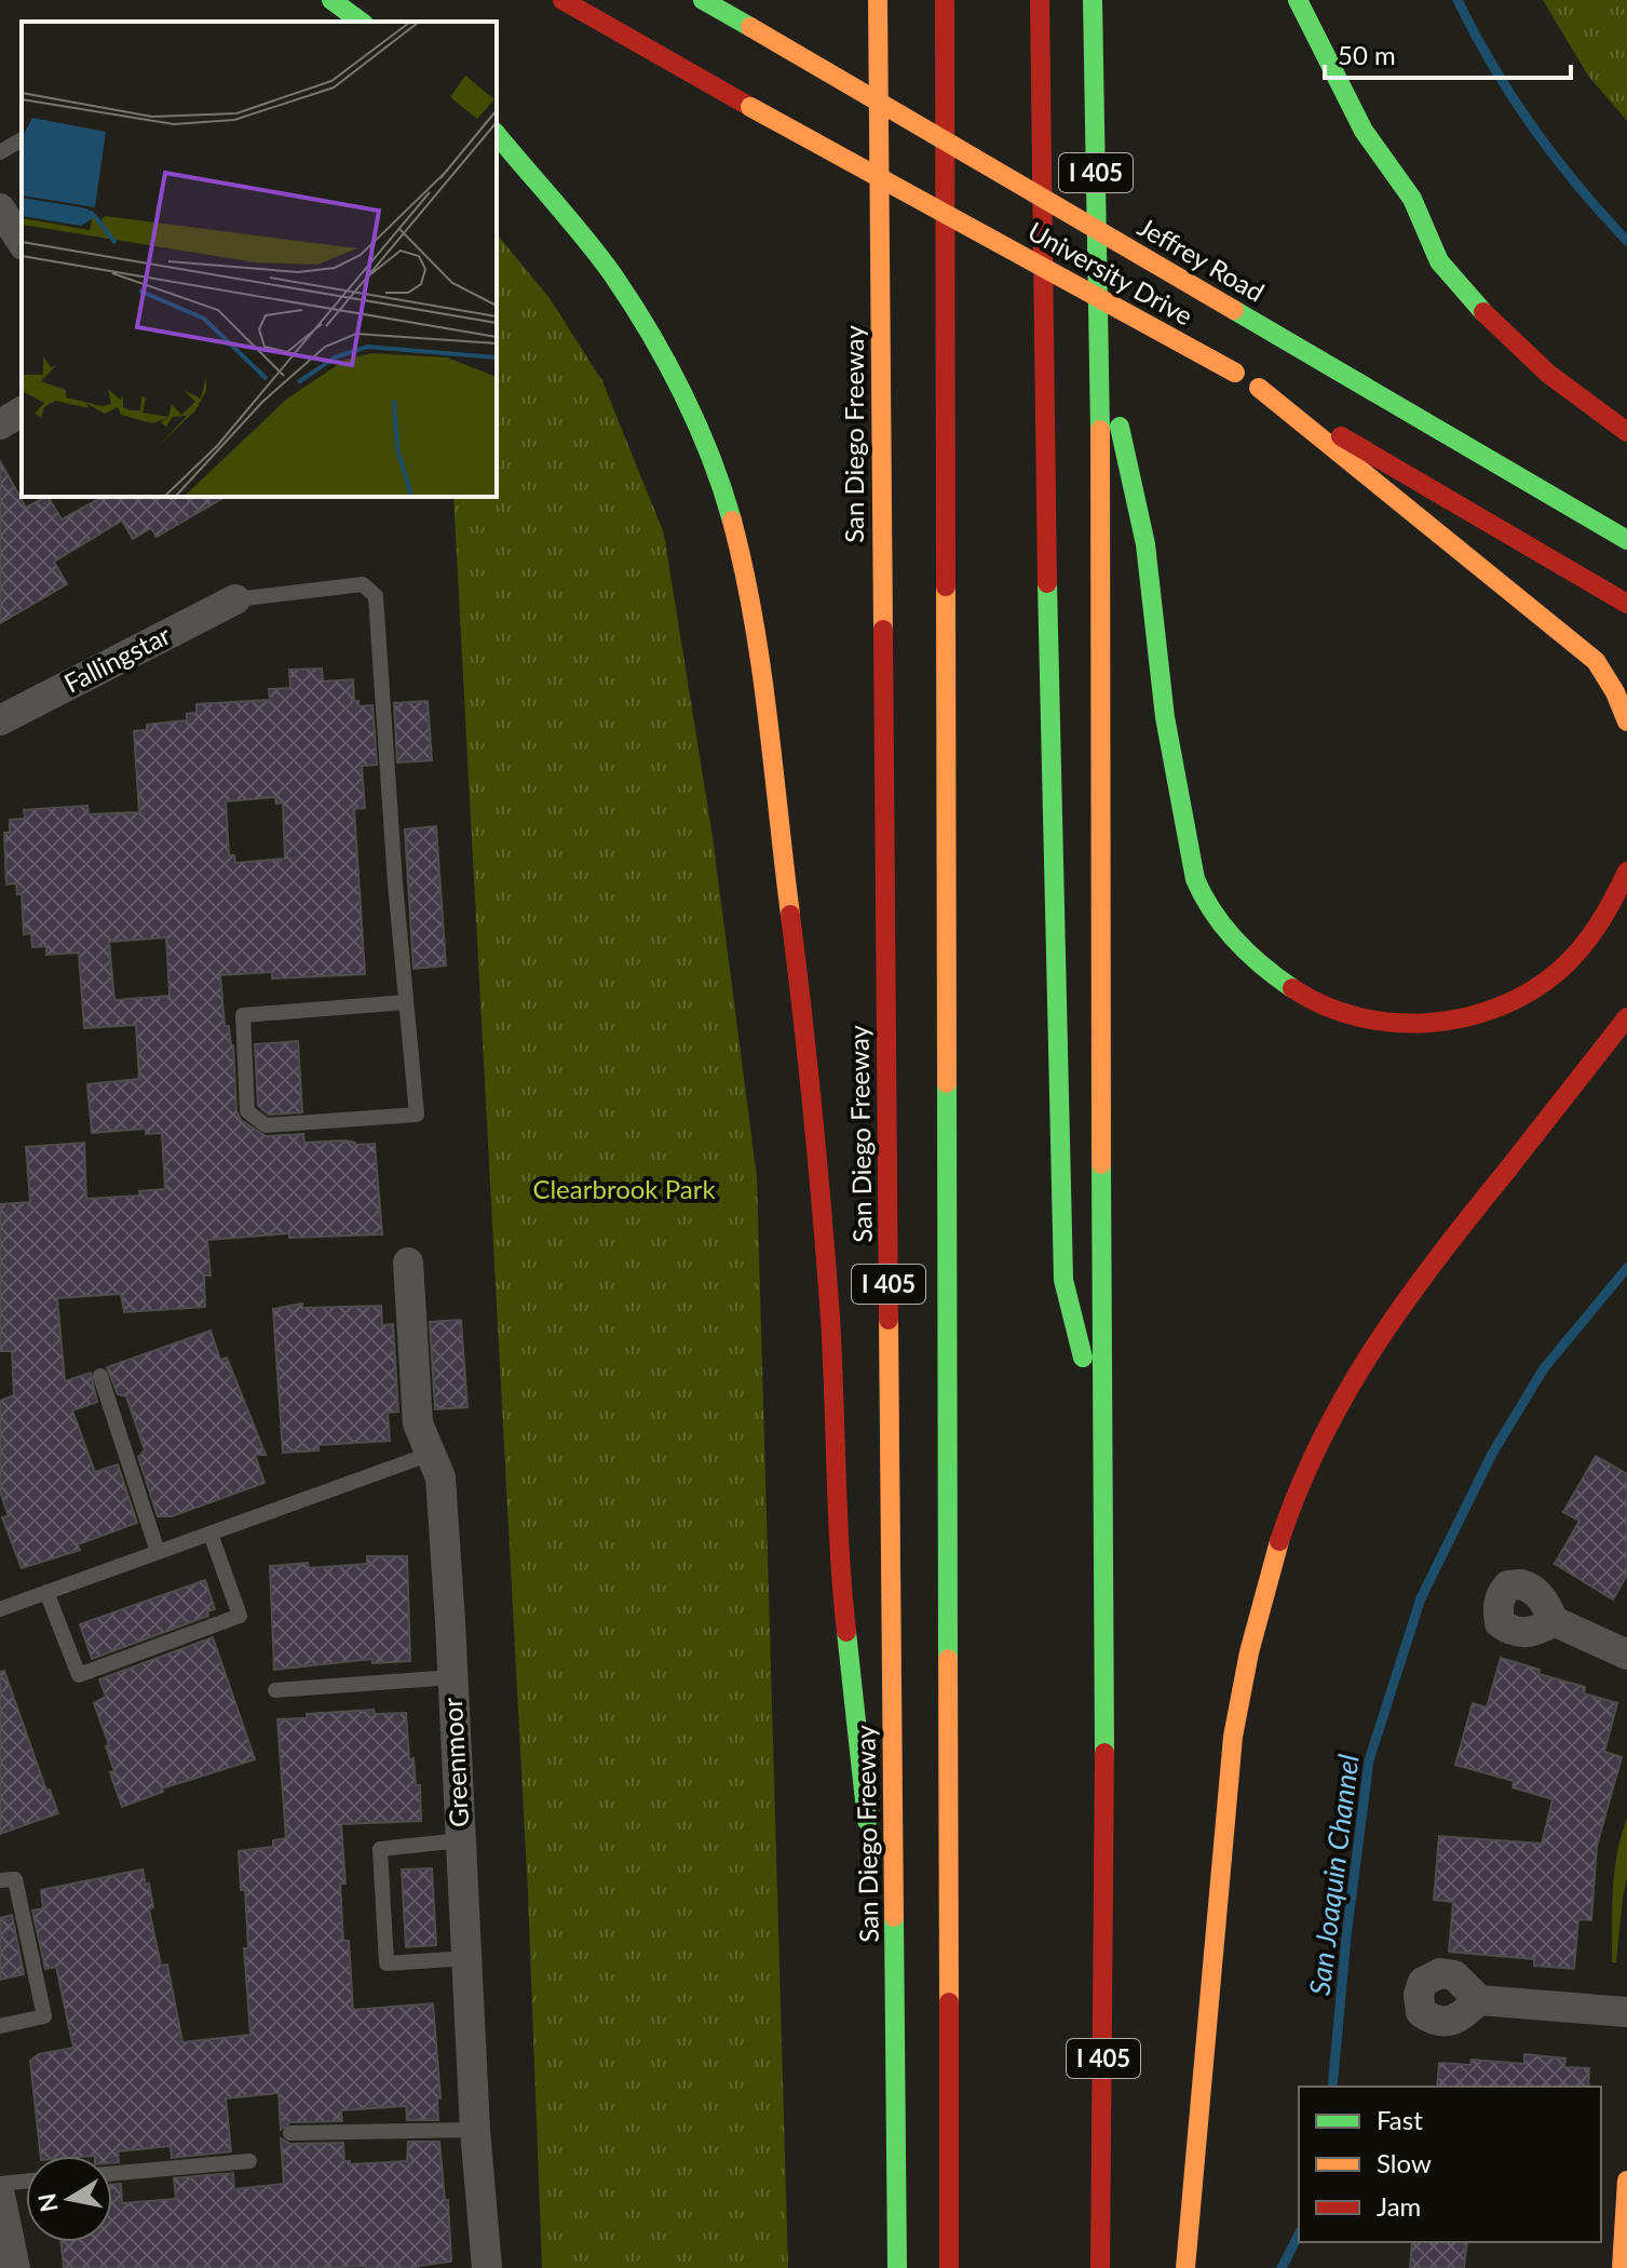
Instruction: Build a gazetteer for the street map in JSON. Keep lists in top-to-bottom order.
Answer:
{
  "streets": {
    "main road": [
      "I 405",
      "Jeffrey Road",
      "University Drive",
      "San Diego Freeway"
    ],
    "street": ["Fallingstar", "Greenmoor"]
  },
  "water": ["San Joaquin Channel"],
  "parks": ["Clearbrook Park"],
  "legend": ["Fast", "Slow", "Jam"],
  "scale_bar": "50 m",
  "north": "left"
}
